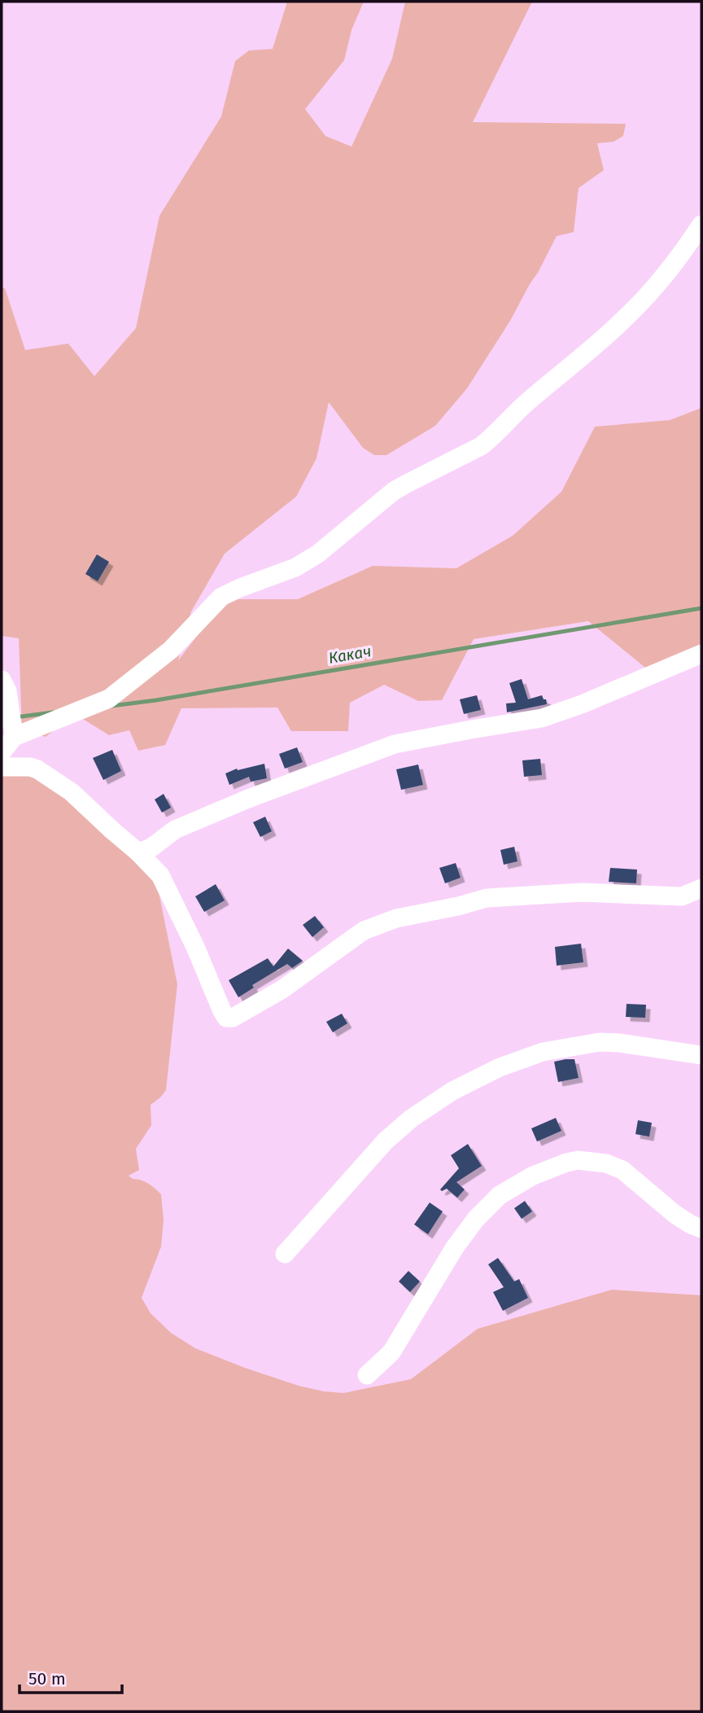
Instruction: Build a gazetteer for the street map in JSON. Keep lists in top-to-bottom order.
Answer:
{
  "water": ["Какач"],
  "scale_bar": "50 m"
}
